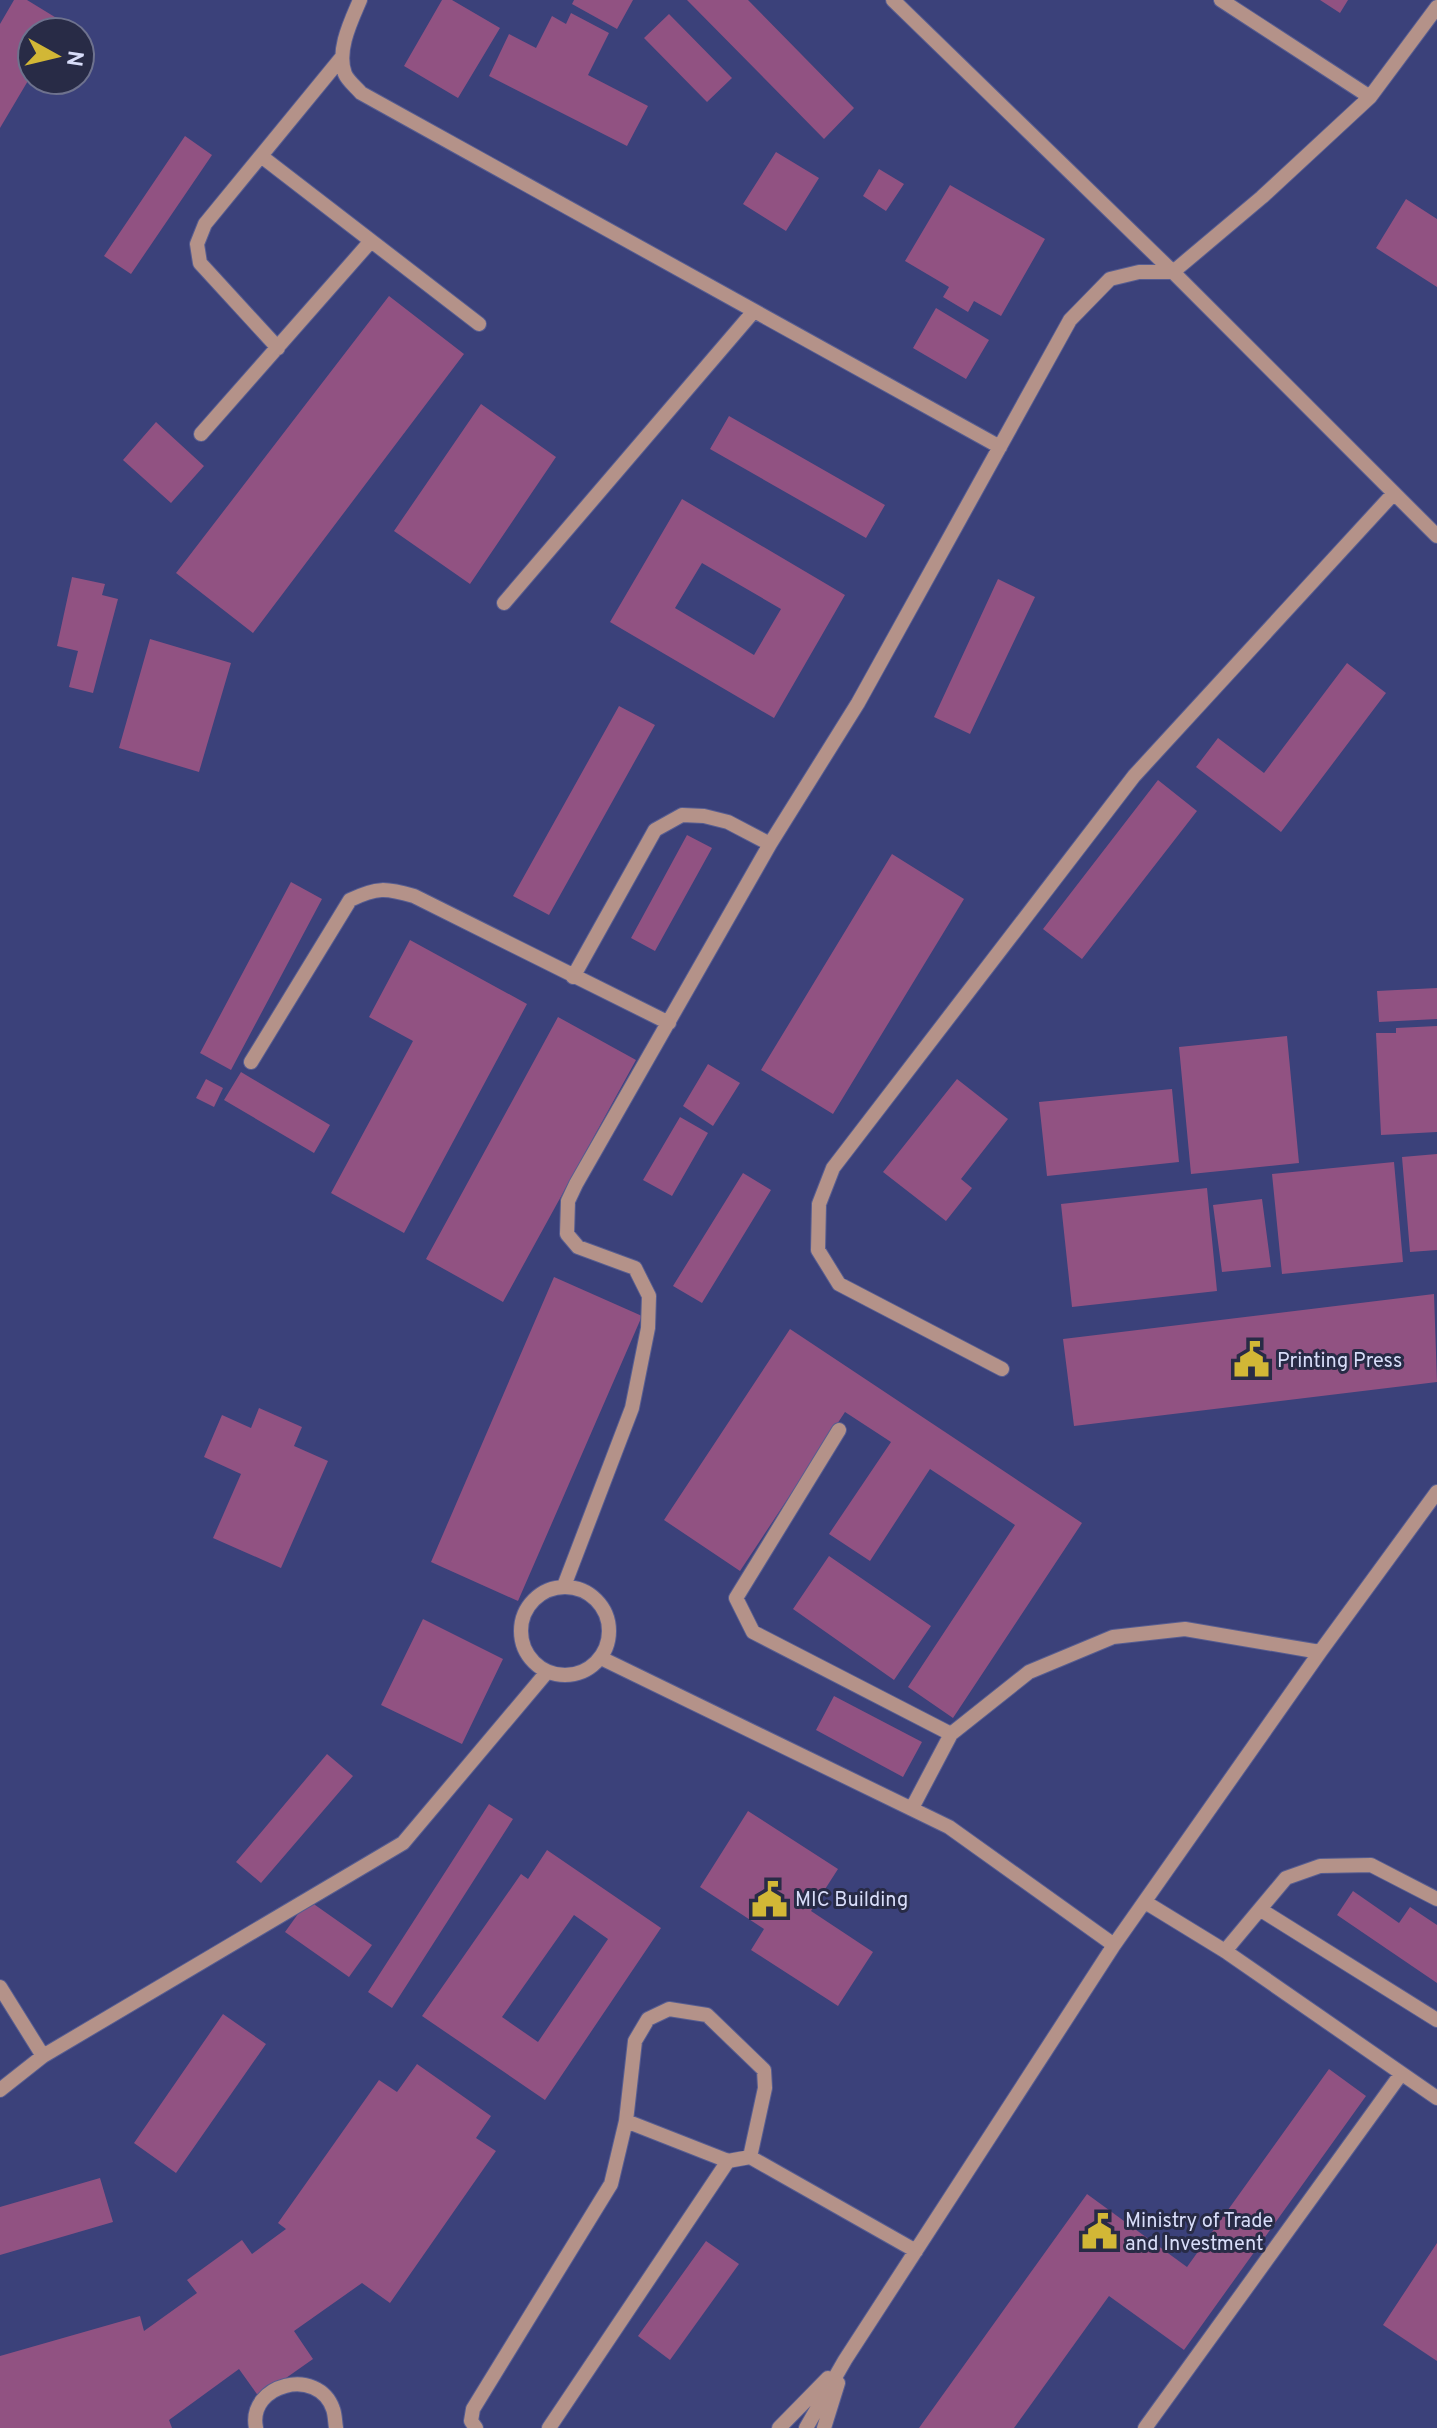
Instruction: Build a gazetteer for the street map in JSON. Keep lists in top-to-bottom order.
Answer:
{
  "places": {
    "public building": ["Printing Press", "MIC Building", "Ministry of Trade and Investment"]
  },
  "north": "right"
}
